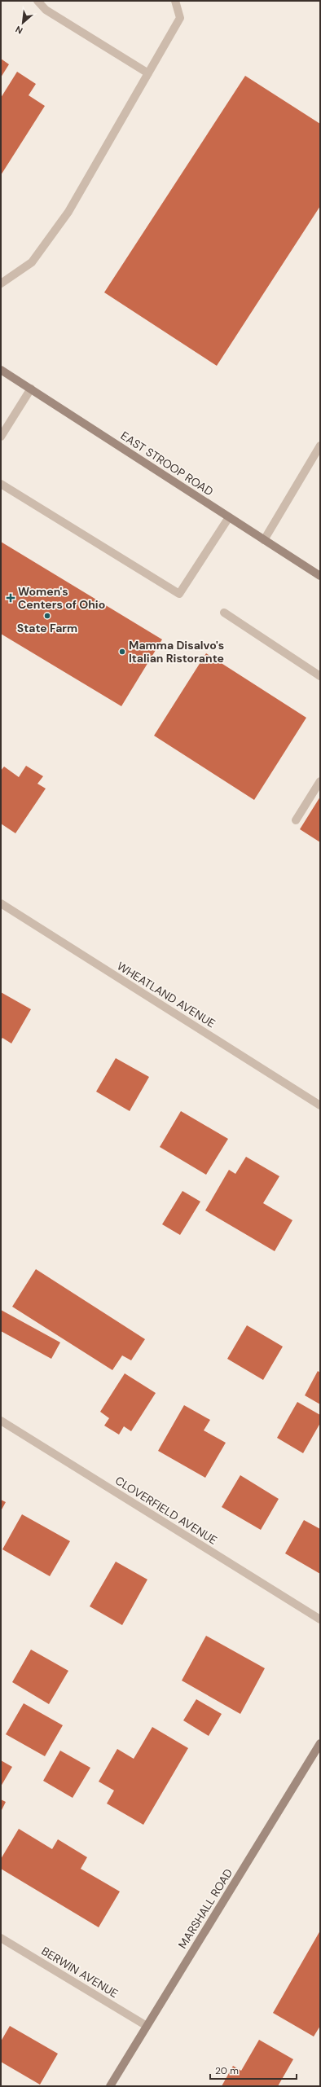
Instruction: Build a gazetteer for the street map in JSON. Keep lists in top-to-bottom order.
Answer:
{
  "streets": {
    "street": [
      "EAST STROOP ROAD",
      "WHEATLAND AVENUE",
      "CLOVERFIELD AVENUE",
      "MARSHALL ROAD",
      "BERWIN AVENUE"
    ]
  },
  "crossings": [
    ["MARSHALL ROAD", "BERWIN AVENUE"]
  ],
  "places": {
    "health": ["Women's Centers of Ohio"],
    "other": ["State Farm", "Mamma Disalvo's Italian Ristorante"]
  },
  "scale_bar": "20 m",
  "north": "bottom left"
}
